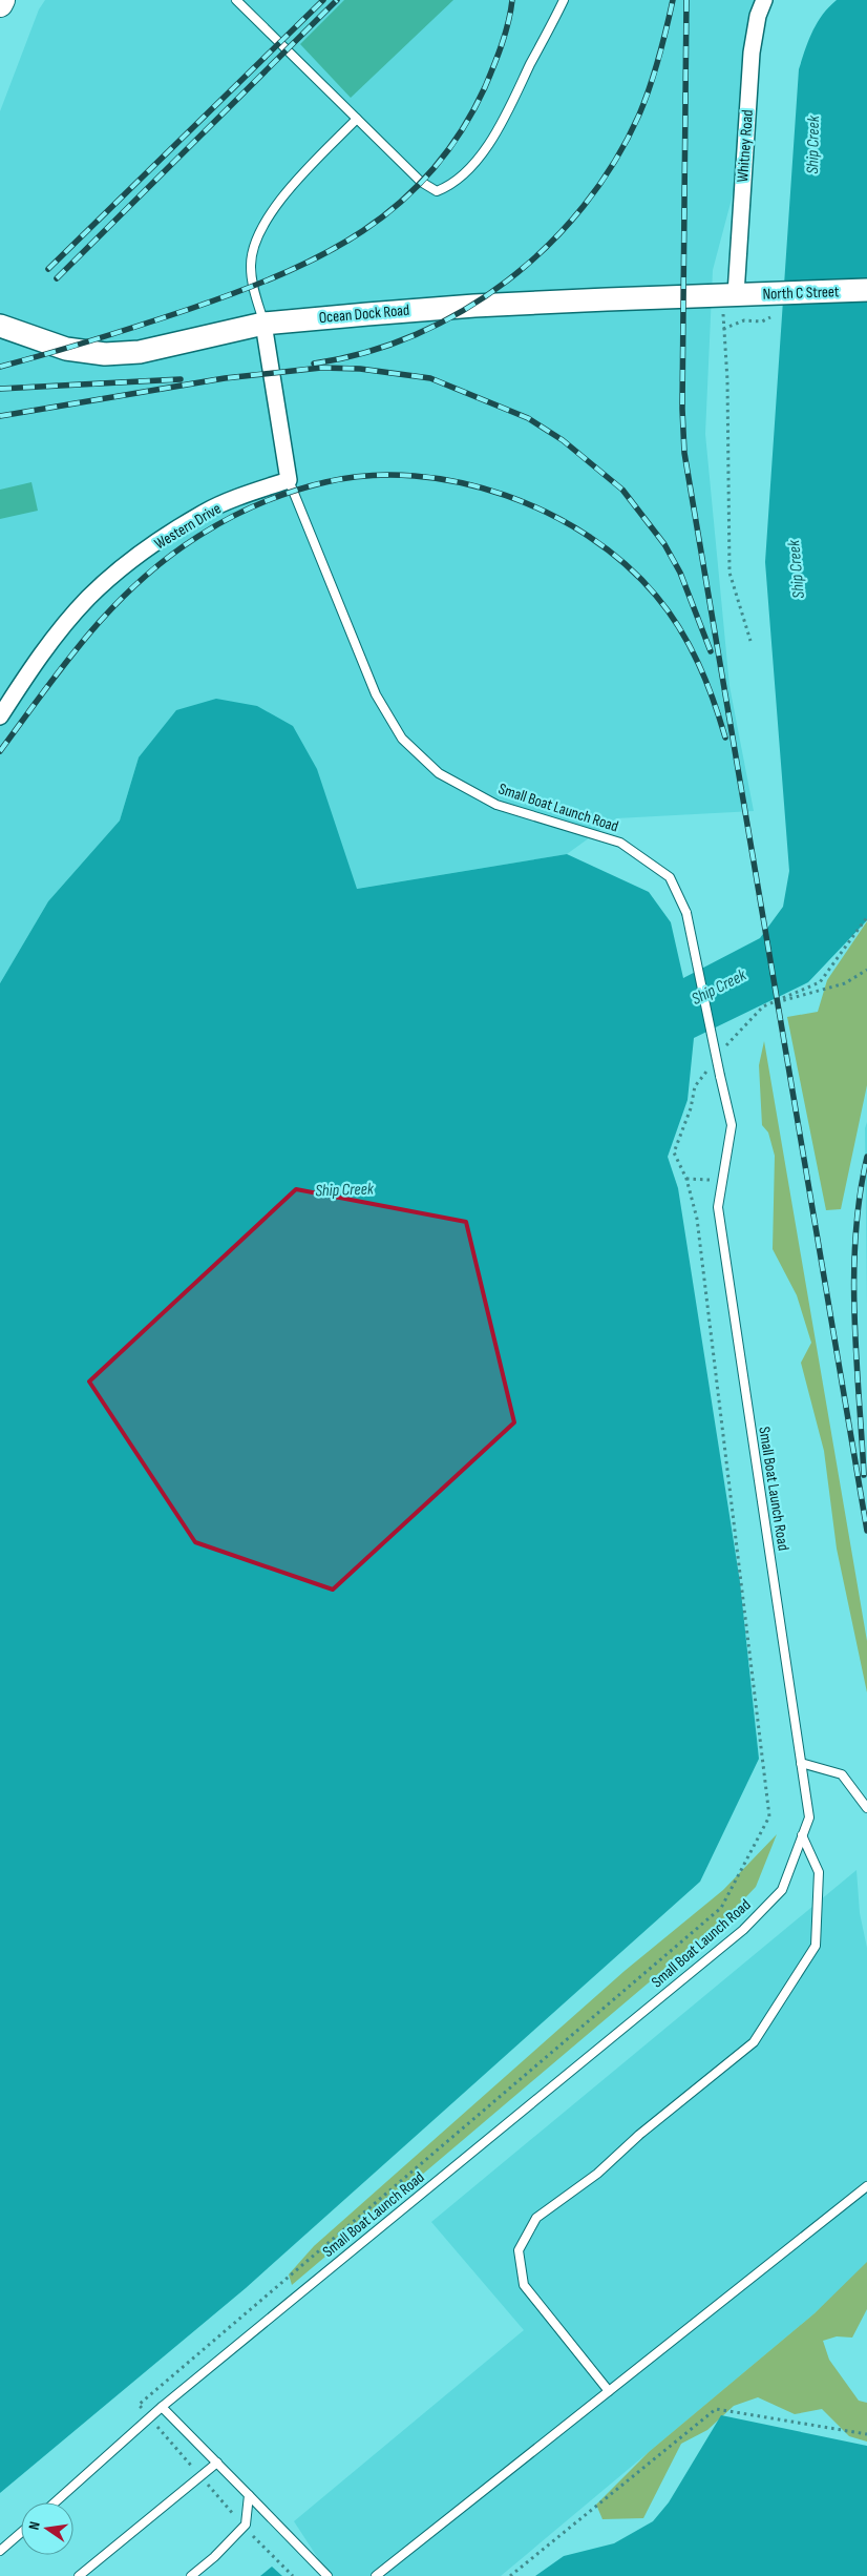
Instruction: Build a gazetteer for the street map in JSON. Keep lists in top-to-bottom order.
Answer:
{
  "streets": {
    "street": [
      "Whitney Road",
      "North C Street",
      "Ocean Dock Road",
      "Western Drive"
    ],
    "lane": ["Small Boat Launch Road"]
  },
  "crossings": [
    ["Whitney Road", "North C Street"],
    ["Whitney Road", "Ocean Dock Road"],
    ["North C Street", "Ocean Dock Road"],
    ["Western Drive", "Small Boat Launch Road"]
  ],
  "water": ["Ship Creek"],
  "north": "left"
}
